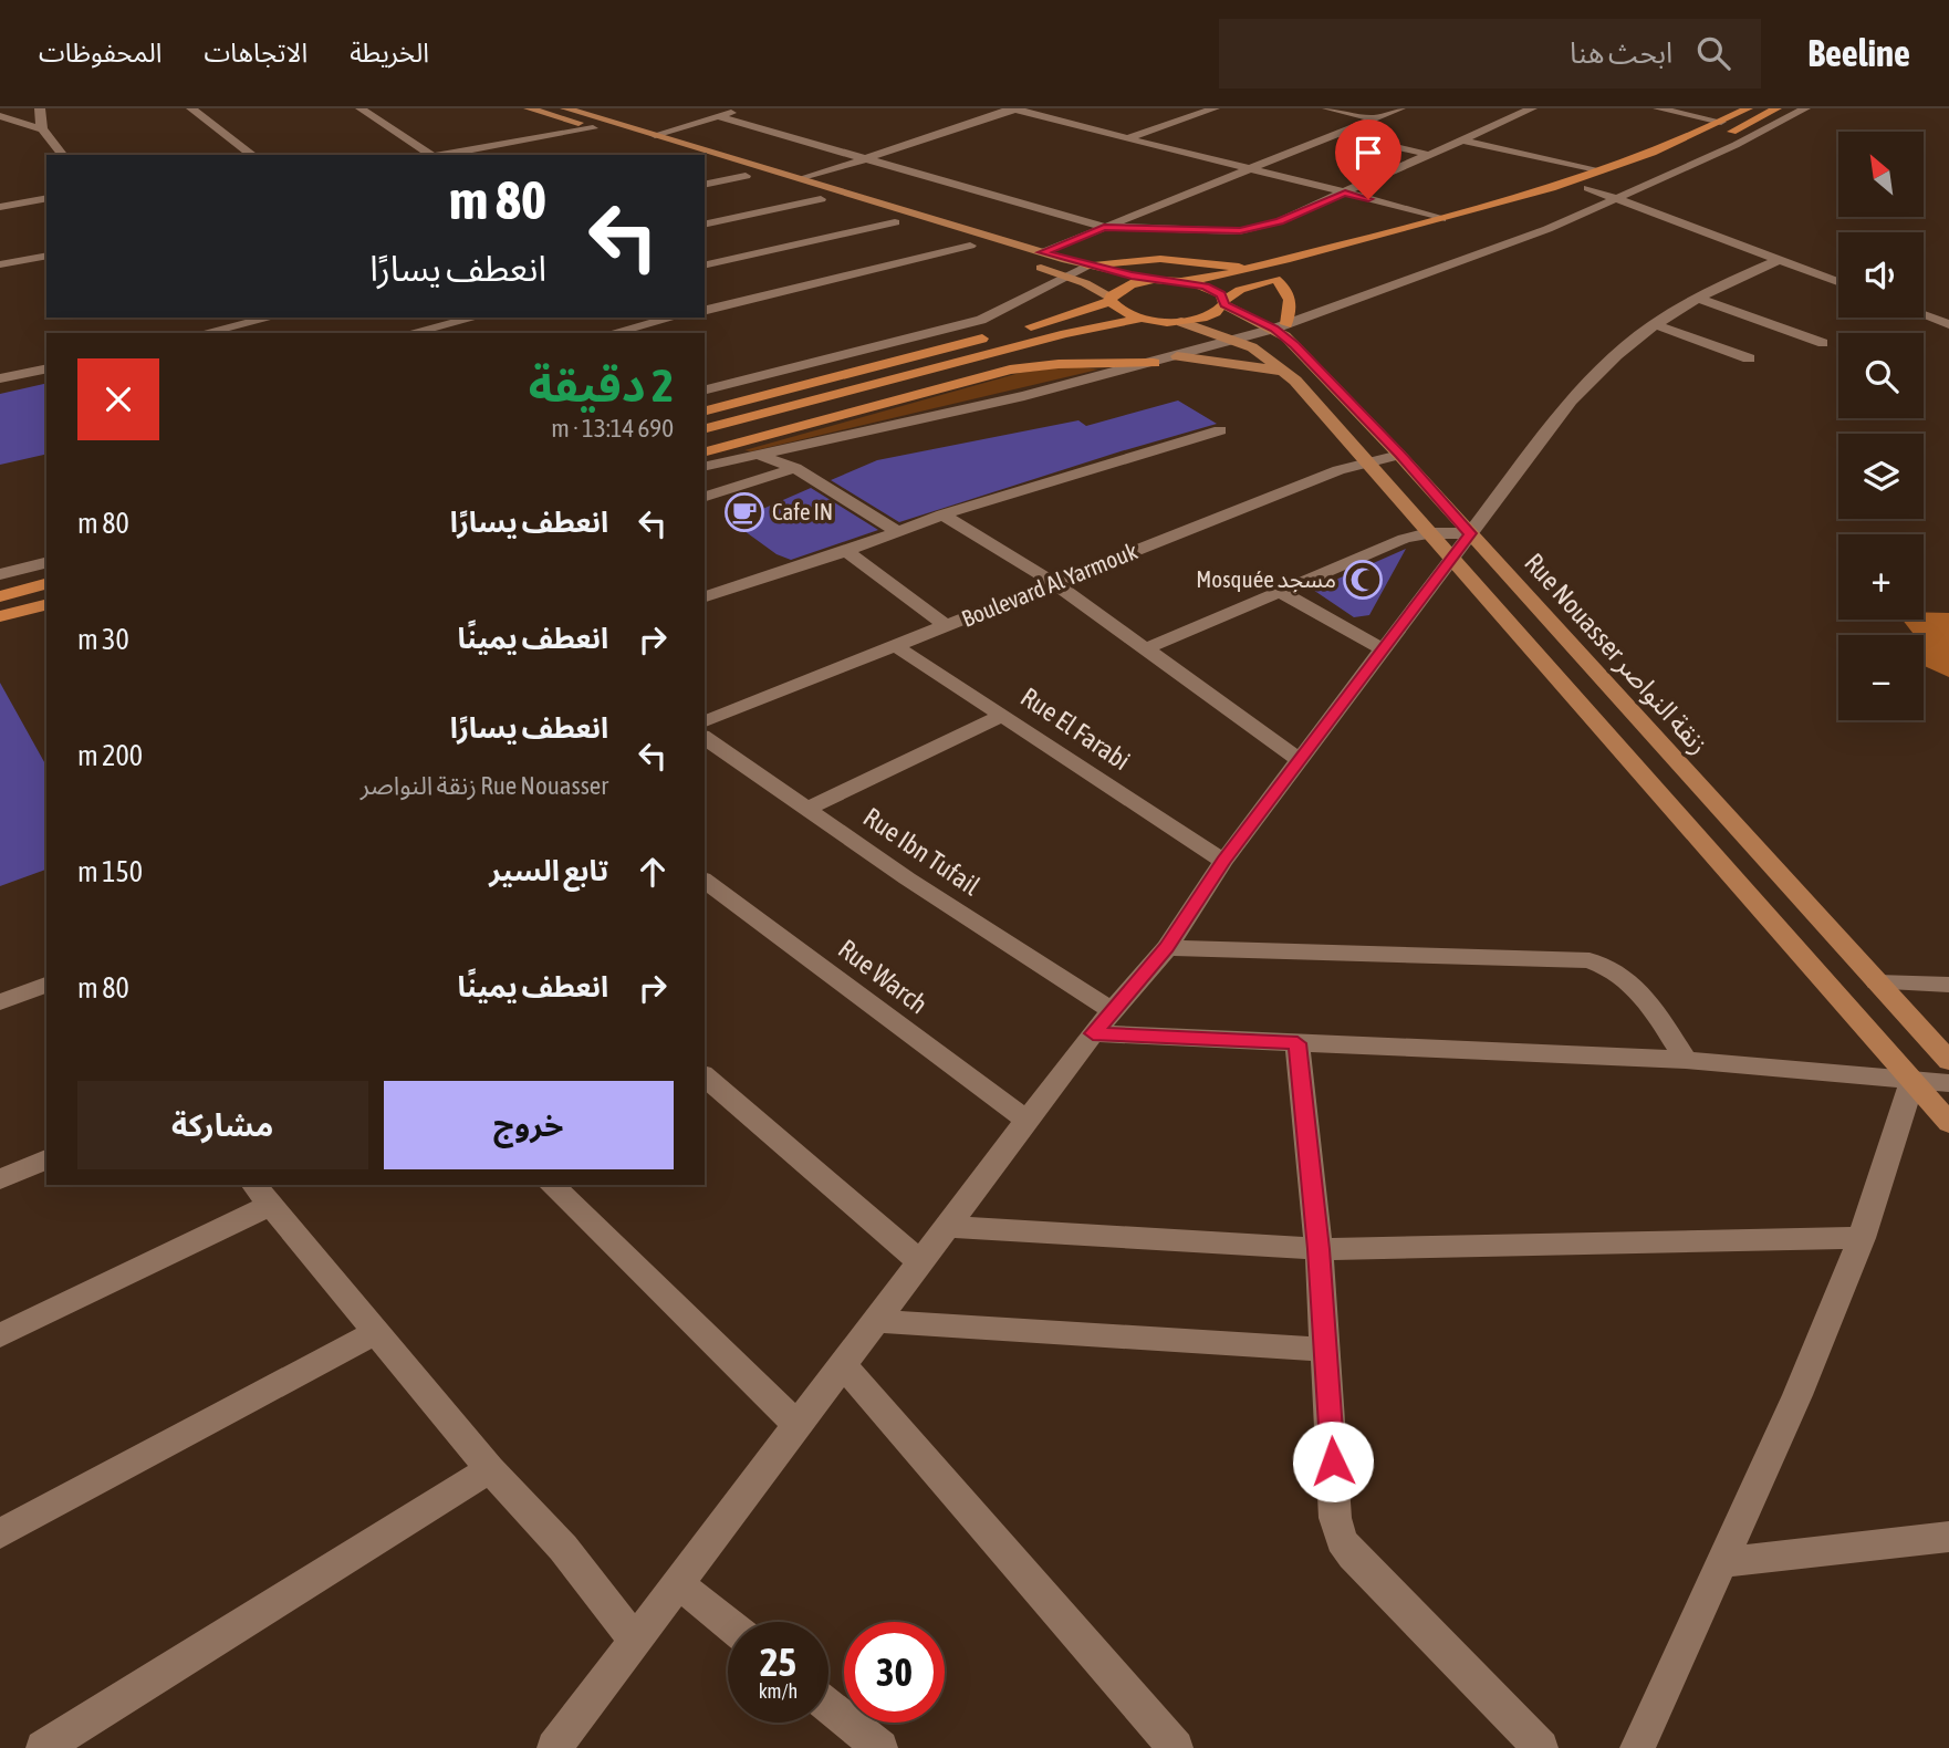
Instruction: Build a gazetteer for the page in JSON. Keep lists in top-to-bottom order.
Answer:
{
  "streets": {
    "main road": ["Rue Nouasser زنقة النواصر"],
    "street": [
      "Boulevard Al Yarmouk",
      "Rue El Farabi",
      "Rue Ibn Tufail",
      "Rue Warch"
    ]
  },
  "crossings": [
    ["Boulevard Al Yarmouk", "Rue Nouasser زنقة النواصر"],
    ["Boulevard Al Yarmouk", "Rue El Farabi"]
  ],
  "places": {
    "cafe": ["Cafe IN"],
    "mosque": ["Mosquée مسجد"]
  },
  "north": "top left",
  "page": {
    "header": "Beeline",
    "search": "ابحث هنا",
    "nav": ["الخريطة", "الاتجاهات", "المحفوظات"],
    "map_buttons": ["+", "−"],
    "turn": ["80 m", "انعطف يسارًا"],
    "heading": ["2 دقيقة", "690 m · 13:14"],
    "list": [
      {
        "name": "انعطف يسارًا",
        "value": "80 m"
      },
      {
        "name": "انعطف يمينًا",
        "value": "30 m"
      },
      {
        "name": "انعطف يسارًا",
        "note": "Rue Nouasser زنقة النواصر",
        "value": "200 m"
      },
      {
        "name": "تابع السير",
        "value": "150 m"
      },
      {
        "name": "انعطف يمينًا",
        "value": "80 m"
      }
    ],
    "buttons": ["خروج", "مشاركة"],
    "speed": "25 km/h",
    "limit": "30"
  }
}
